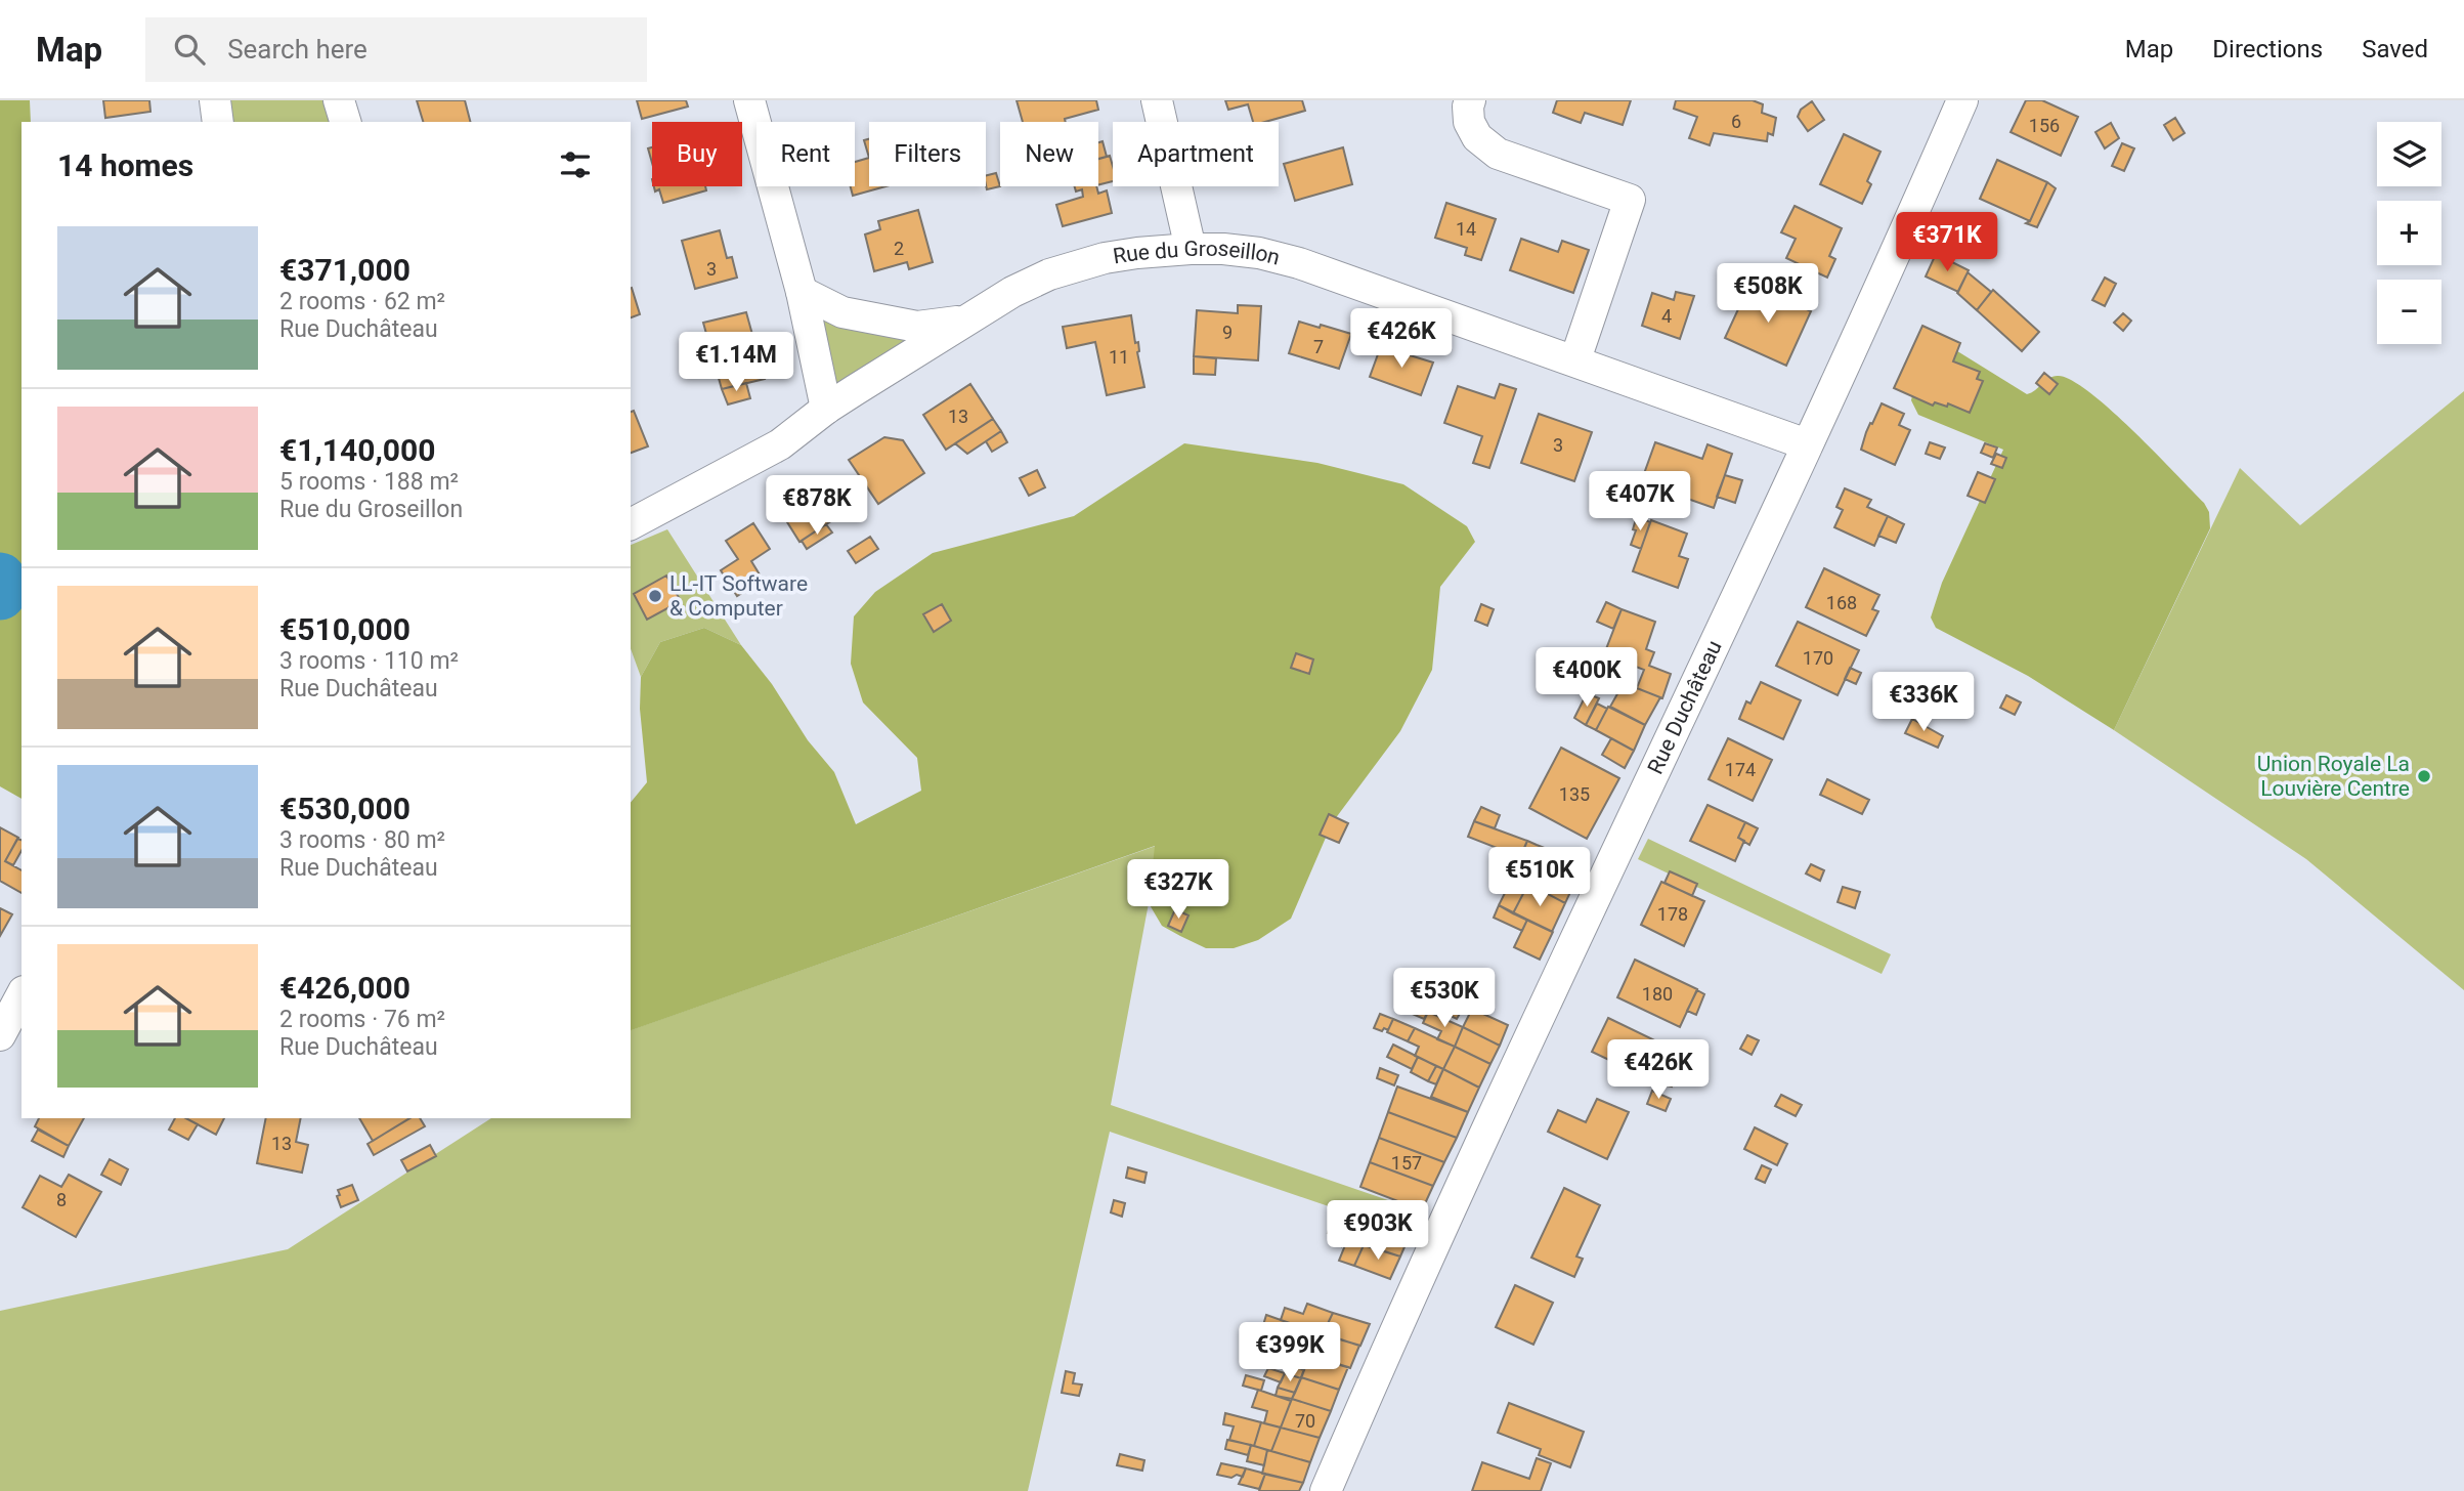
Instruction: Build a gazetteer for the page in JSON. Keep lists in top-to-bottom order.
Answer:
{
  "streets": {
    "street": ["Rue du Groseillon", "Rue Duchâteau"]
  },
  "crossings": [
    ["Rue du Groseillon", "Rue Duchâteau"]
  ],
  "places": ["LL-IT Software & Computer", "Union Royale La Louvière Centre"],
  "house_numbers": [
    "6",
    "156",
    "14",
    "2",
    "3",
    "4",
    "9",
    "7",
    "11",
    "13",
    "3",
    "168",
    "170",
    "174",
    "135",
    "178",
    "180",
    "13",
    "157",
    "8",
    "70"
  ],
  "page": {
    "header": "Map",
    "search": "Search here",
    "nav": ["Map", "Directions", "Saved"],
    "map_buttons": ["+", "−"],
    "chip": [
      "Buy",
      "Rent",
      "Filters",
      "New",
      "Apartment"
    ],
    "heading": "14 homes",
    "list": [
      {
        "name": "€371,000",
        "note": "2 rooms · 62 m² · Rue Duchâteau"
      },
      {
        "name": "€1,140,000",
        "note": "5 rooms · 188 m² · Rue du Groseillon"
      },
      {
        "name": "€510,000",
        "note": "3 rooms · 110 m² · Rue Duchâteau"
      },
      {
        "name": "€530,000",
        "note": "3 rooms · 80 m² · Rue Duchâteau"
      },
      {
        "name": "€426,000",
        "note": "2 rooms · 76 m² · Rue Duchâteau"
      }
    ],
    "price": [
      "€371K",
      "€508K",
      "€426K",
      "€1.14M",
      "€407K",
      "€878K",
      "€400K",
      "€336K",
      "€510K",
      "€327K",
      "€530K",
      "€426K",
      "€903K",
      "€399K"
    ]
  }
}
